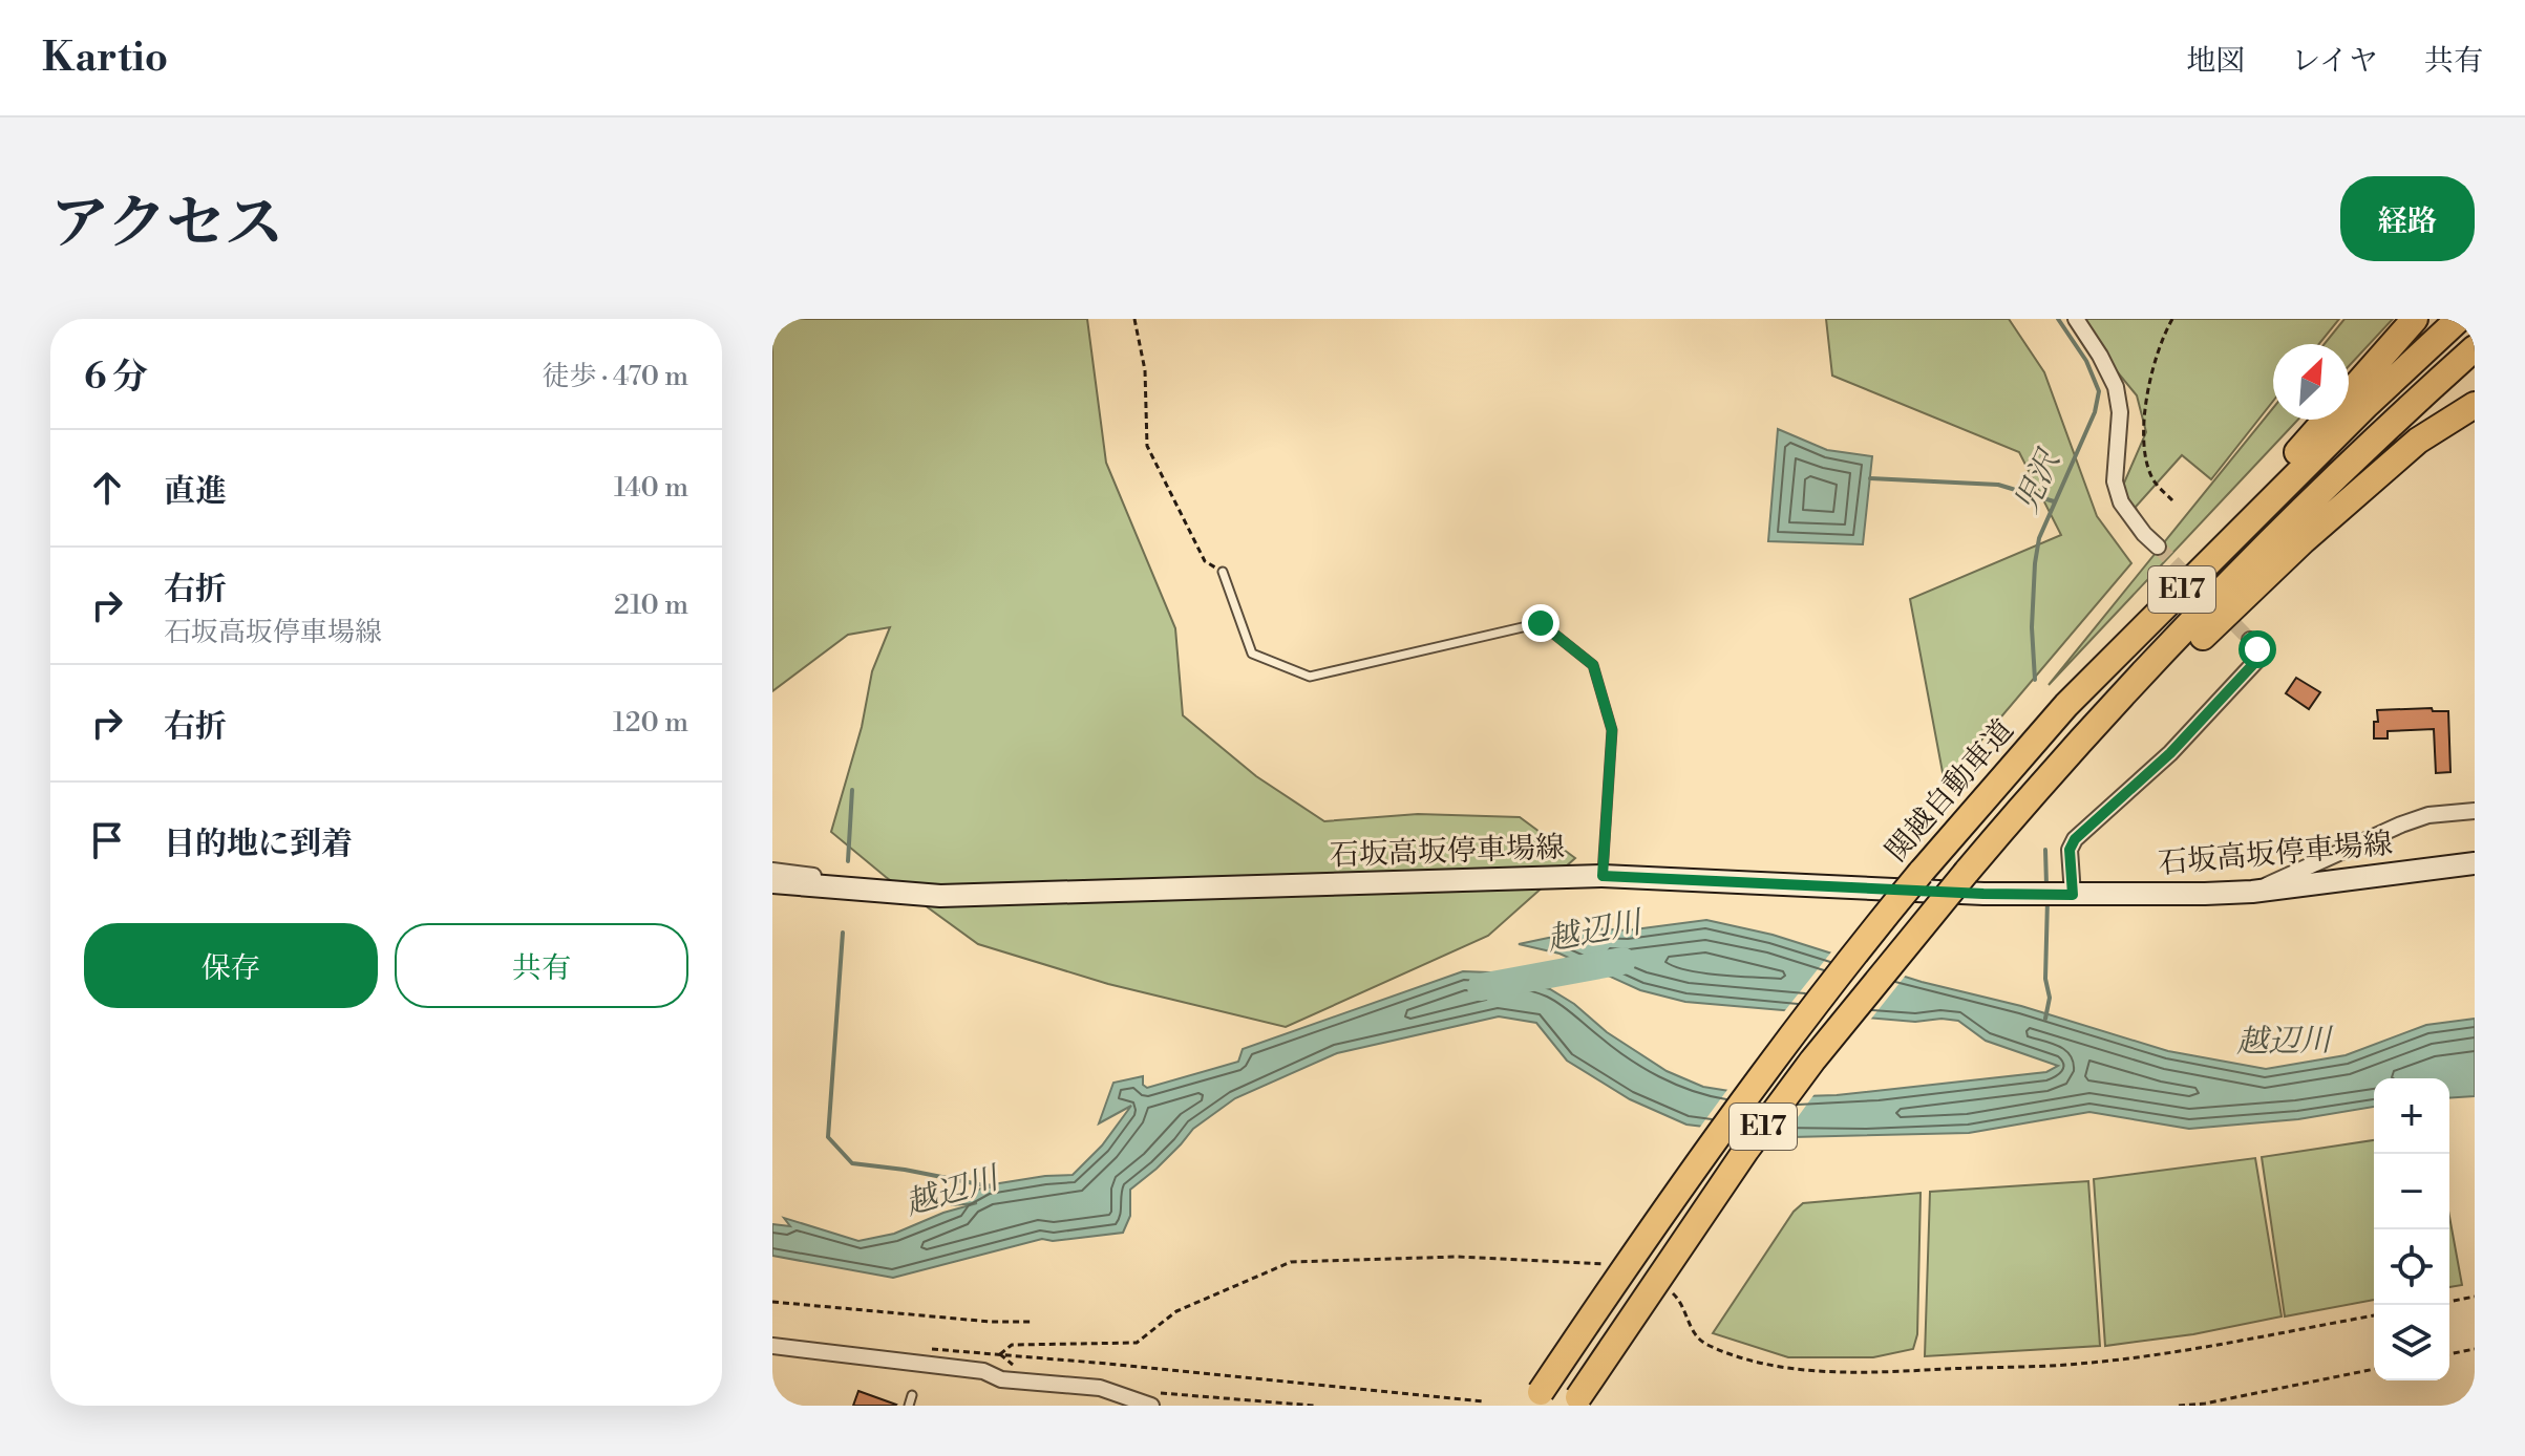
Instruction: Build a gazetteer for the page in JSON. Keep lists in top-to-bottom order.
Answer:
{
  "streets": {
    "highway": ["E17", "関越自動車道"],
    "main road": ["石坂高坂停車場線"]
  },
  "water": ["児沢", "越辺川"],
  "north": "top right",
  "page": {
    "header": "Kartio",
    "nav": ["地図", "レイヤ", "共有"],
    "title": "アクセス",
    "buttons": [
      "経路",
      ["保存", "共有"]
    ],
    "heading": ["6 分", "徒歩 · 470 m"],
    "list": [
      ["直進", "140 m"],
      ["右折", "石坂高坂停車場線", "210 m"],
      ["右折", "120 m"],
      "目的地に到着"
    ],
    "map_buttons": ["+", "−"]
  }
}
